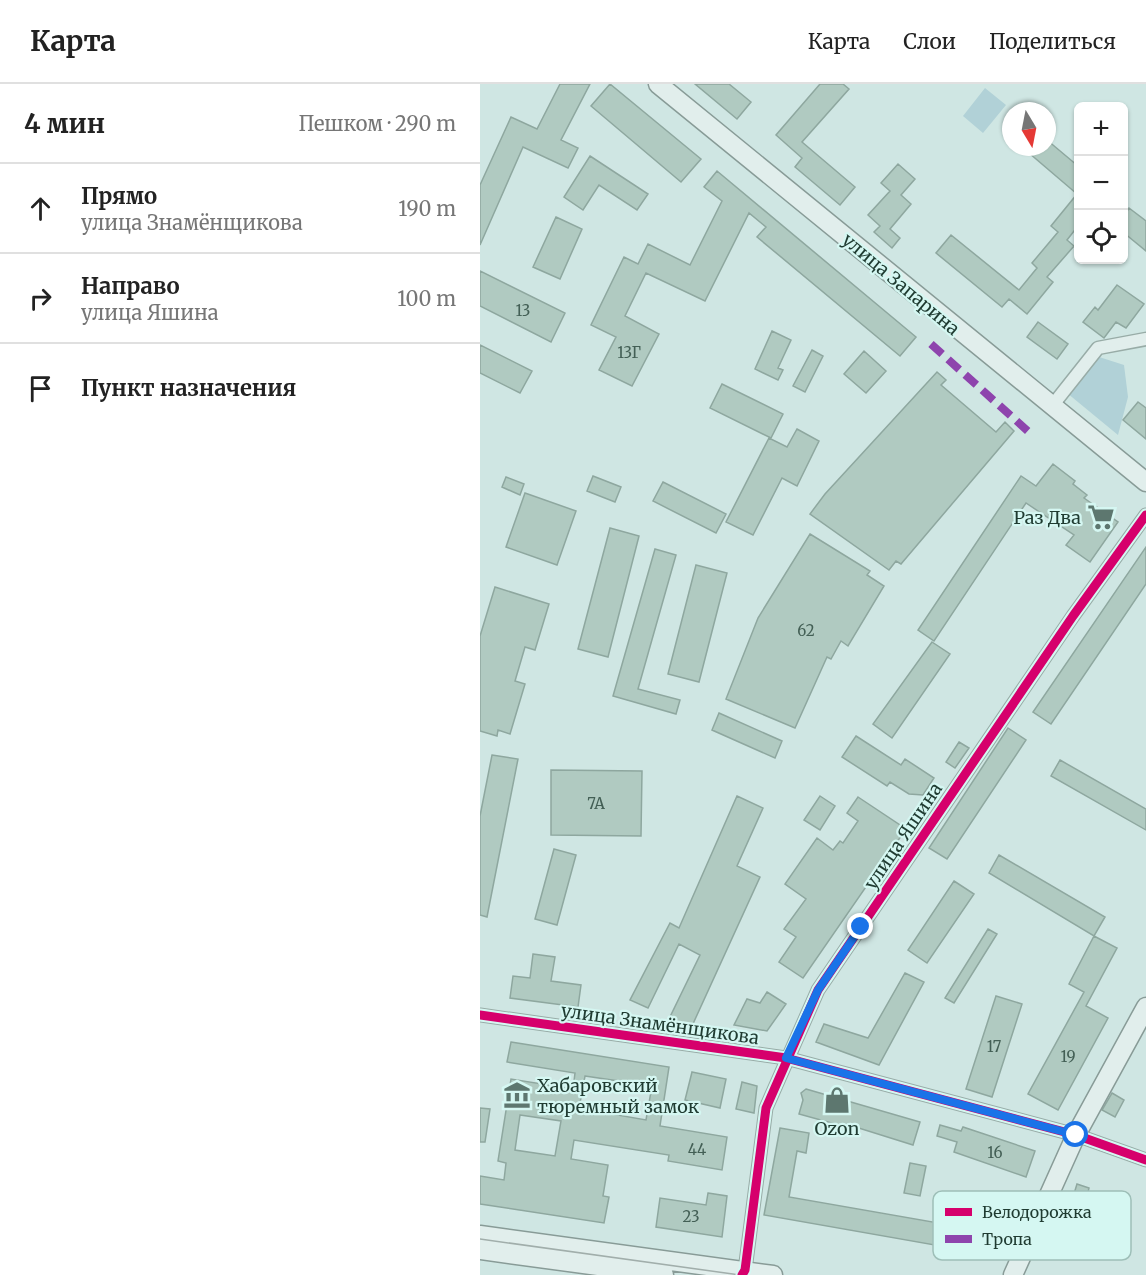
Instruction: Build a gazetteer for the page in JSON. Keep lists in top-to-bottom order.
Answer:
{
  "streets": {
    "street": ["улица Запарина", "улица Яшина", "улица Знамёнщикова"]
  },
  "crossings": [
    ["улица Яшина", "улица Знамёнщикова"]
  ],
  "places": {
    "supermarket": ["Раз Два"],
    "museum": ["Хабаровский тюремный замок"],
    "shop": ["Ozon"]
  },
  "house_numbers": [
    "13",
    "13Г",
    "62",
    "7А",
    "17",
    "19",
    "44",
    "16",
    "23"
  ],
  "legend": ["Велодорожка", "Тропа"],
  "north": "bottom",
  "page": {
    "header": "Карта",
    "nav": ["Карта", "Слои", "Поделиться"],
    "heading": ["4 мин", "Пешком · 290 m"],
    "map_buttons": ["+", "−"],
    "list": [
      ["Прямо", "улица Знамёнщикова", "190 m"],
      ["Направо", "улица Яшина", "100 m"],
      "Пункт назначения"
    ]
  }
}
